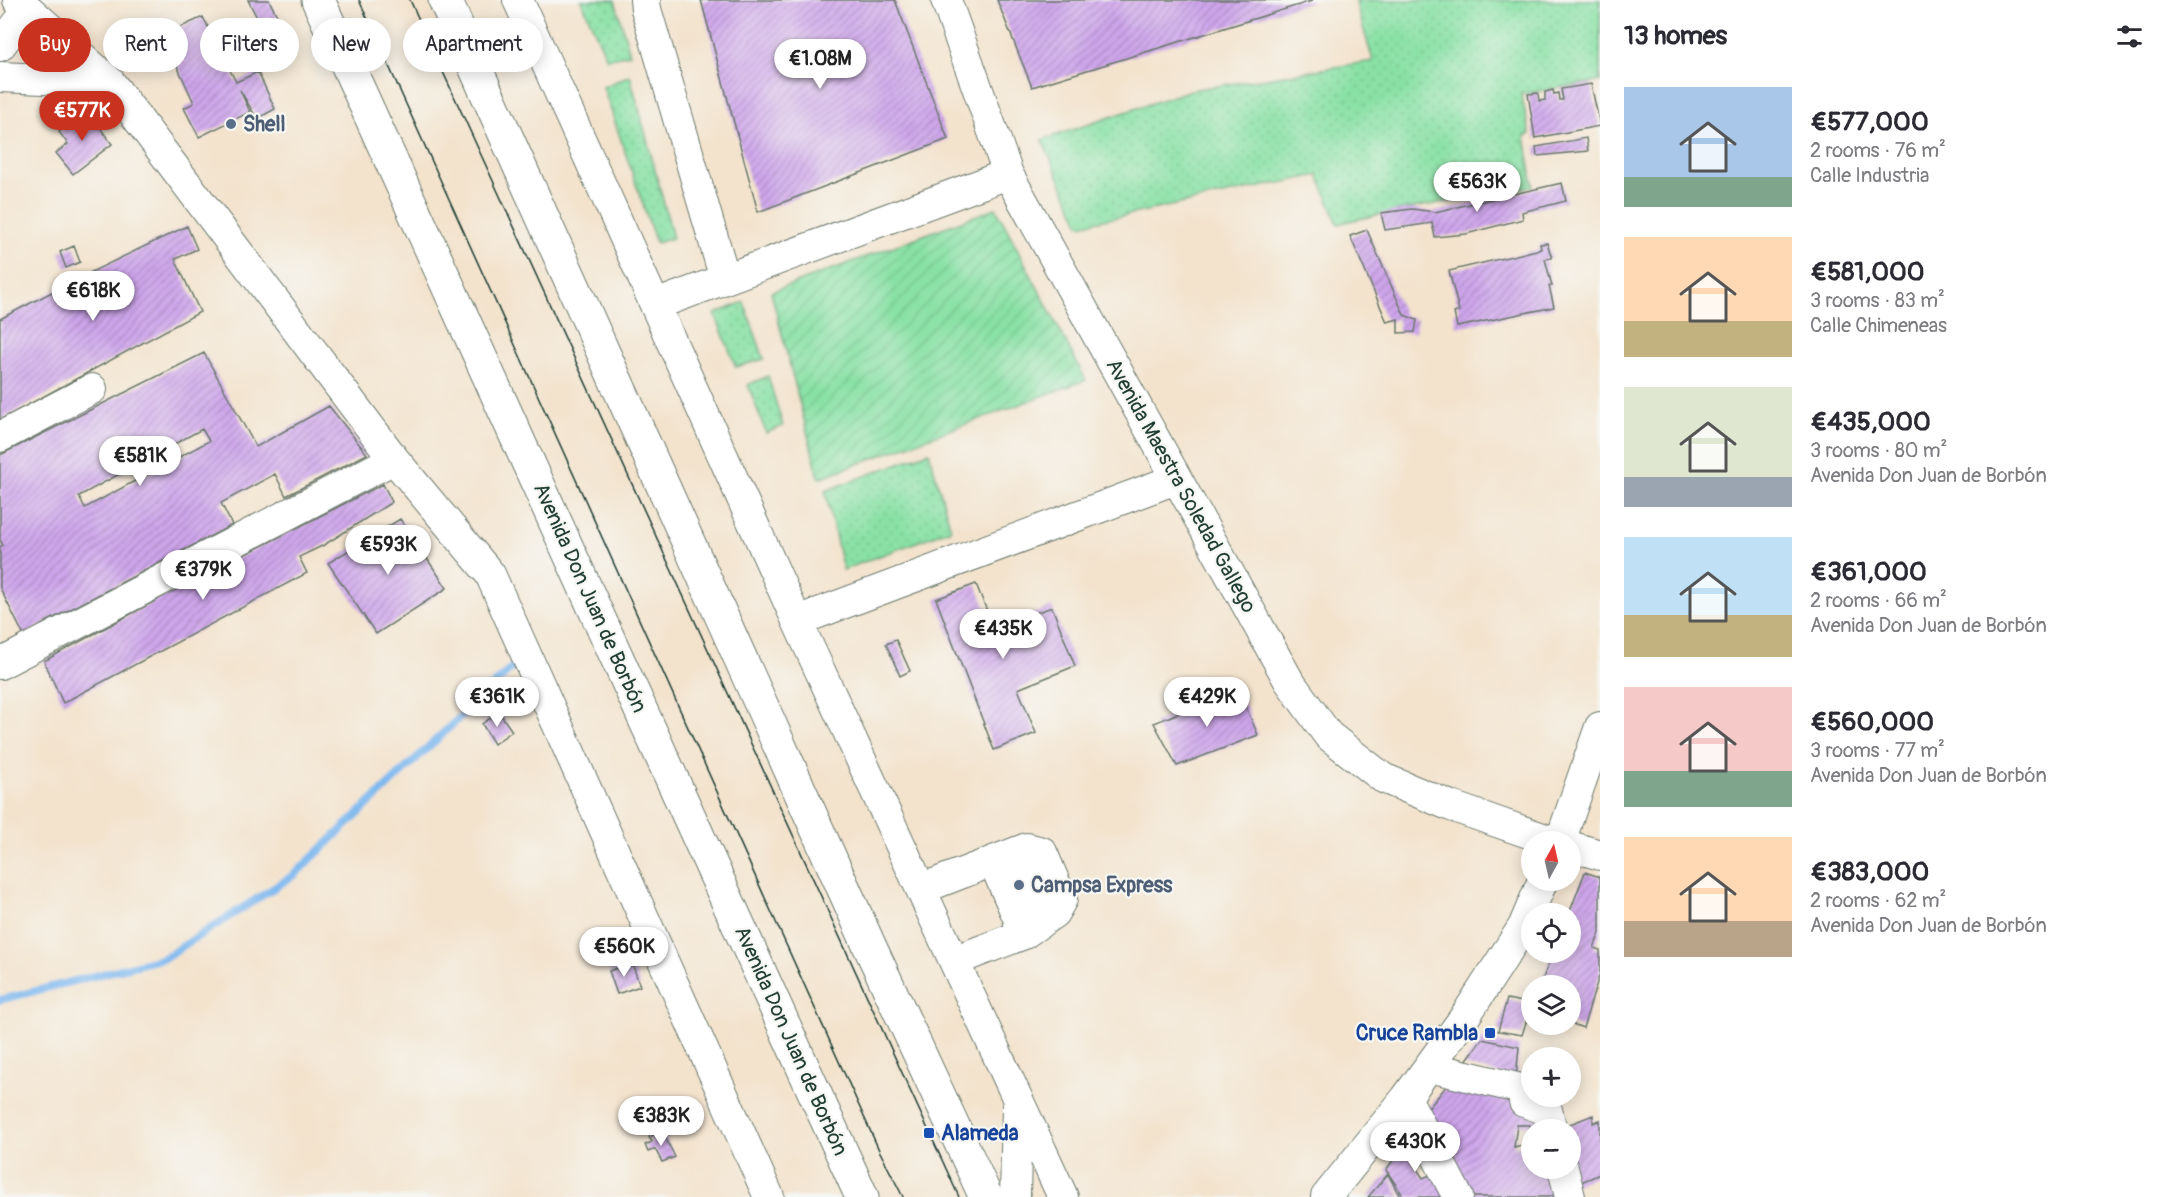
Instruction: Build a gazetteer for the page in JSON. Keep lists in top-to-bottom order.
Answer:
{
  "streets": {
    "main road": ["Avenida Don Juan de Borbón"],
    "street": ["Avenida Maestra Soledad Gallego"]
  },
  "places": {
    "other": ["Shell", "Campsa Express"],
    "transit": ["Cruce Rambla", "Alameda"]
  },
  "north": "top",
  "page": {
    "heading": "13 homes",
    "chip": [
      "Buy",
      "Rent",
      "Filters",
      "New",
      "Apartment"
    ],
    "price": [
      "€1.08M",
      "€577K",
      "€563K",
      "€618K",
      "€581K",
      "€593K",
      "€379K",
      "€435K",
      "€361K",
      "€429K",
      "€560K",
      "€383K",
      "€430K"
    ],
    "list": [
      {
        "name": "€577,000",
        "note": "2 rooms · 76 m² · Calle Industria"
      },
      {
        "name": "€581,000",
        "note": "3 rooms · 83 m² · Calle Chimeneas"
      },
      {
        "name": "€435,000",
        "note": "3 rooms · 80 m² · Avenida Don Juan de Borbón"
      },
      {
        "name": "€361,000",
        "note": "2 rooms · 66 m² · Avenida Don Juan de Borbón"
      },
      {
        "name": "€560,000",
        "note": "3 rooms · 77 m² · Avenida Don Juan de Borbón"
      },
      {
        "name": "€383,000",
        "note": "2 rooms · 62 m² · Avenida Don Juan de Borbón"
      }
    ],
    "map_buttons": ["+", "−"]
  }
}
